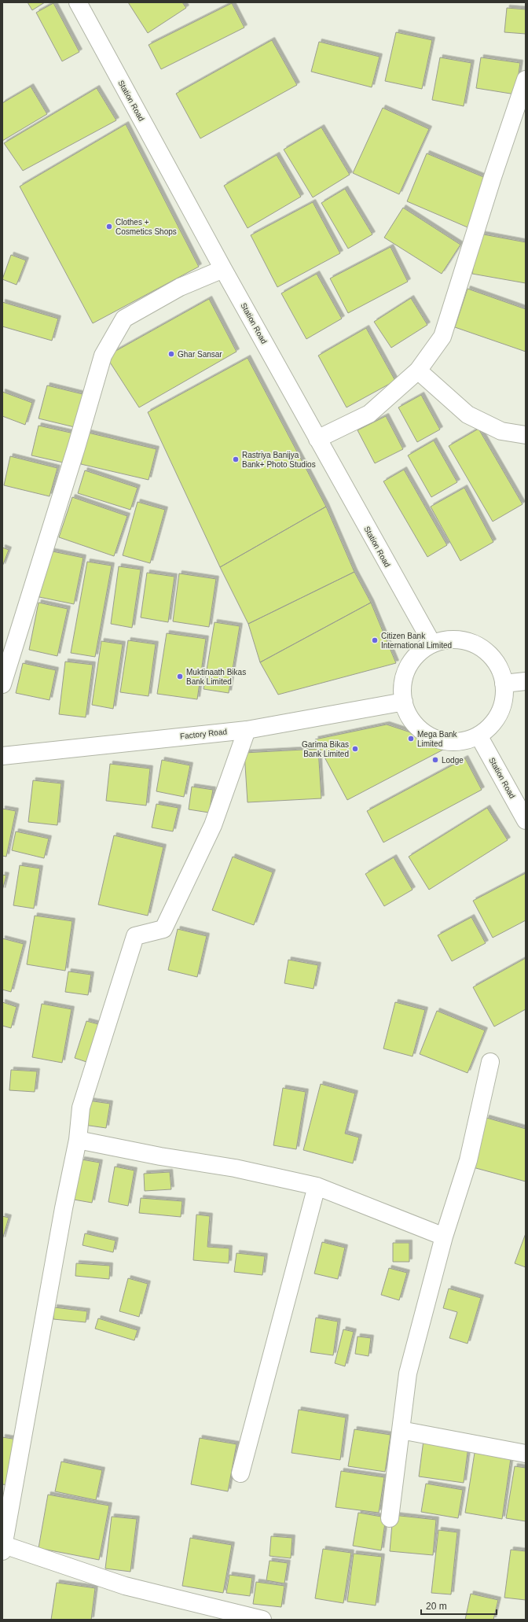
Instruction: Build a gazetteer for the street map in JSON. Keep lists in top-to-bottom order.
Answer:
{
  "streets": {
    "street": ["Station Road", "Factory Road"]
  },
  "crossings": [
    ["Station Road", "Factory Road"]
  ],
  "places": [
    "Clothes + Cosmetics Shops",
    "Ghar Sansar",
    "Rastriya Banijya Bank+ Photo Studios",
    "Citizen Bank International Limited",
    "Muktinaath Bikas Bank Limited",
    "Mega Bank Limited",
    "Garima Bikas Bank Limited",
    "Lodge"
  ],
  "scale_bar": "20 m"
}
